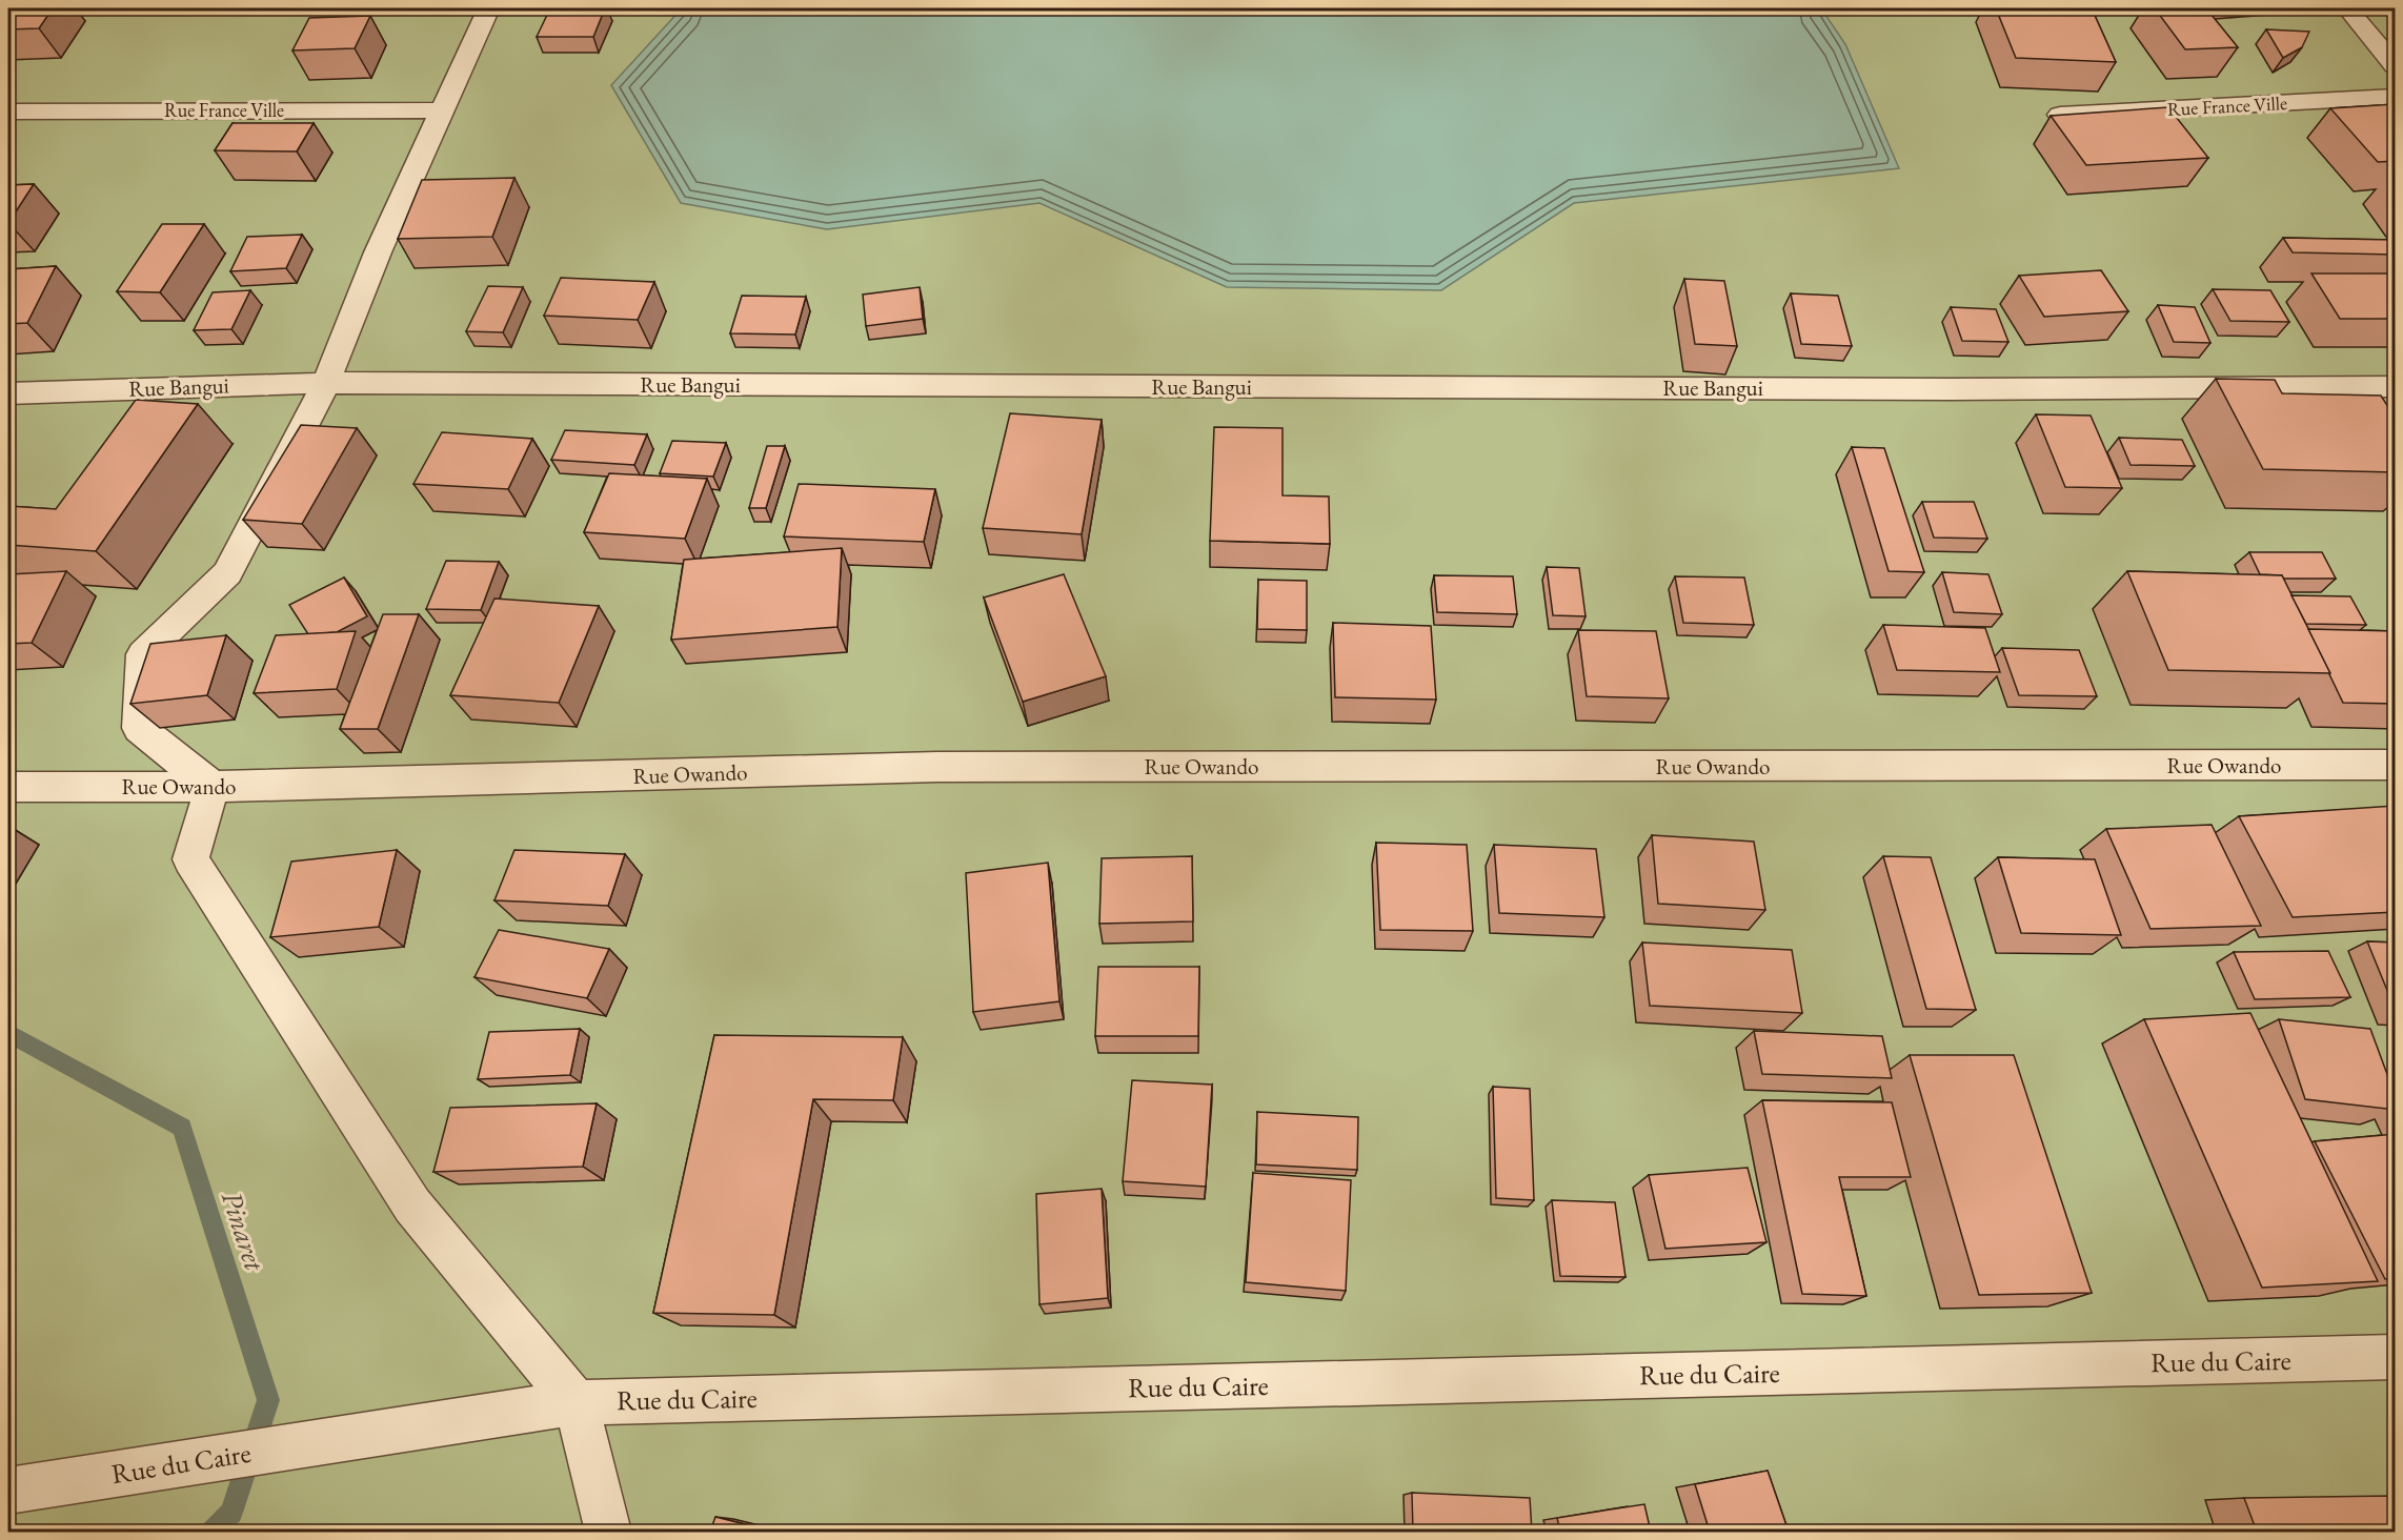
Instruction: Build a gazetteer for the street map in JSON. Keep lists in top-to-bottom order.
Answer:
{
  "streets": {
    "street": [
      "Rue France Ville",
      "Rue Bangui",
      "Rue Owando",
      "Rue du Caire"
    ]
  },
  "water": ["Pinaret"]
}
